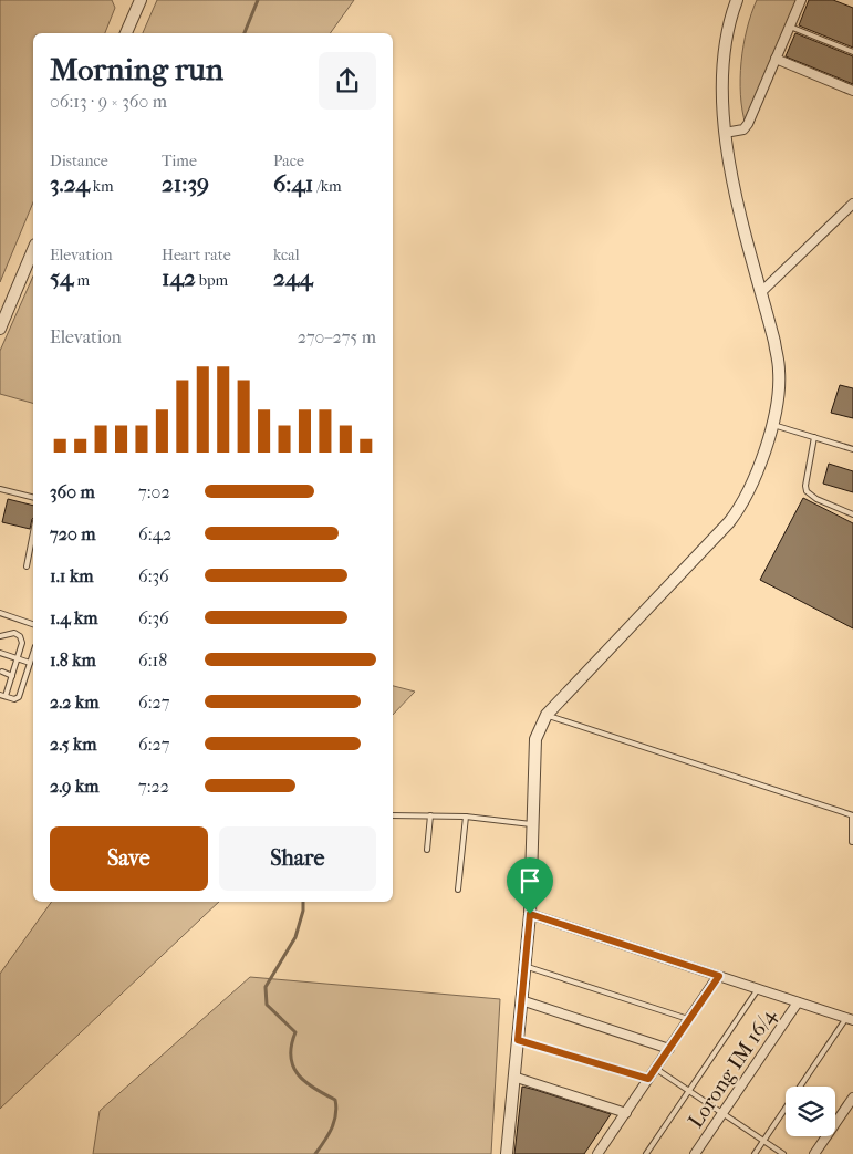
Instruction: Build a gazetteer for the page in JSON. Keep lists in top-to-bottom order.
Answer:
{
  "streets": {
    "street": ["Lorong IM 16/4"]
  },
  "page": {
    "heading": ["Morning run", "06:13 · 9 × 360 m"],
    "stats": [
      ["Distance", "3.24 km"],
      ["Time", "21:39"],
      ["Pace", "6:41 /km"],
      ["Elevation", "54 m"],
      ["Heart rate", "142 bpm"],
      ["kcal", "244"]
    ],
    "chart": ["Elevation", "270–275 m"],
    "list": [
      {
        "name": "360 m",
        "note": "7:02"
      },
      {
        "name": "720 m",
        "note": "6:42"
      },
      {
        "name": "1.1 km",
        "note": "6:36"
      },
      {
        "name": "1.4 km",
        "note": "6:36"
      },
      {
        "name": "1.8 km",
        "note": "6:18"
      },
      {
        "name": "2.2 km",
        "note": "6:27"
      },
      {
        "name": "2.5 km",
        "note": "6:27"
      },
      {
        "name": "2.9 km",
        "note": "7:22"
      }
    ],
    "buttons": ["Save", "Share"]
  }
}
